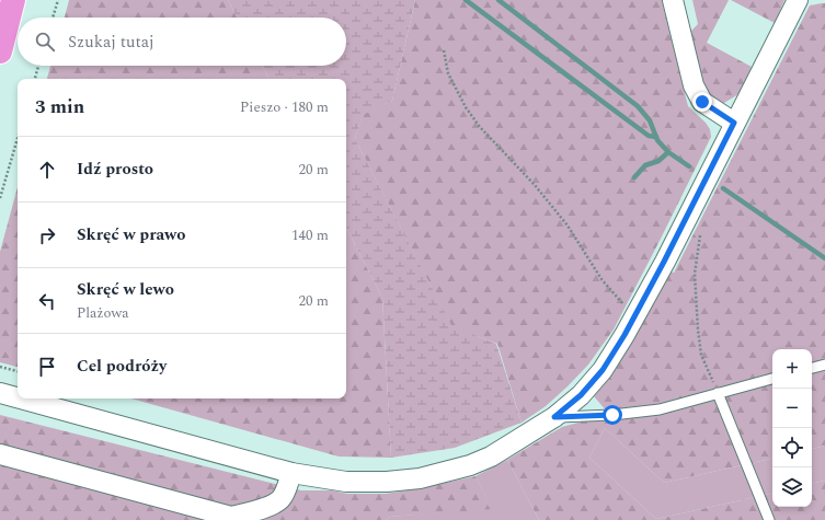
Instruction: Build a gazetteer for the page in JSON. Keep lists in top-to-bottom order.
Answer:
{
  "page": {
    "search": "Szukaj tutaj",
    "heading": ["3 min", "Pieszo · 180 m"],
    "list": [
      ["Idź prosto", "20 m"],
      ["Skręć w prawo", "140 m"],
      ["Skręć w lewo", "Plażowa", "20 m"],
      "Cel podróży"
    ],
    "map_buttons": ["+", "−"]
  }
}
